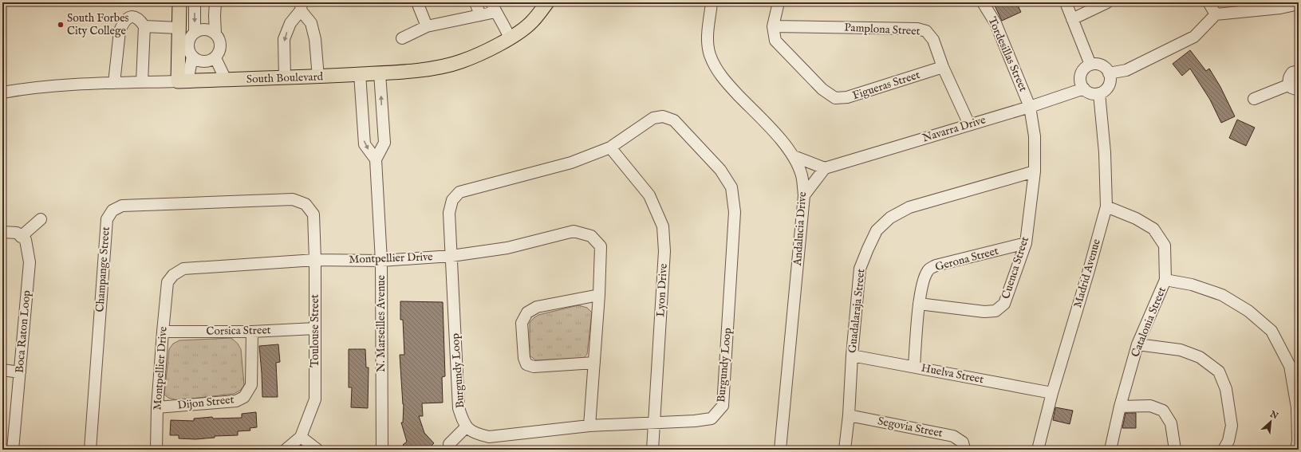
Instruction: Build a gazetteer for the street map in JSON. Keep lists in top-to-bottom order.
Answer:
{
  "streets": {
    "main road": ["South Boulevard"],
    "street": [
      "Pamplona Street",
      "Tordesillas Street",
      "Figueras Street",
      "Navarra Drive",
      "Andalucia Drive",
      "Montpellier Drive",
      "Gerona Street",
      "Cuenca Street",
      "Champange Street",
      "Madrid Avenue",
      "Lyon Drive",
      "Guadalaraja Street",
      "Catalonia Street",
      "N. Marseilles Avenue",
      "Corsica Street",
      "Toulouse Street",
      "Boca Raton Loop",
      "Burgundy Loop",
      "Huelva Street",
      "Dijon Street",
      "Segovia Street"
    ]
  },
  "crossings": [
    ["Pamplona Street", "Figueras Street"],
    ["Pamplona Street", "Navarra Drive"],
    ["Tordesillas Street", "Navarra Drive"],
    ["Tordesillas Street", "Cuenca Street"],
    ["Navarra Drive", "Cuenca Street"],
    ["Navarra Drive", "Madrid Avenue"],
    ["Montpellier Drive", "N. Marseilles Avenue"],
    ["Montpellier Drive", "Corsica Street"],
    ["Montpellier Drive", "Toulouse Street"],
    ["Montpellier Drive", "Burgundy Loop"],
    ["Montpellier Drive", "Dijon Street"],
    ["Gerona Street", "Cuenca Street"],
    ["Gerona Street", "Huelva Street"],
    ["Cuenca Street", "Guadalaraja Street"],
    ["Champange Street", "Toulouse Street"],
    ["Madrid Avenue", "Catalonia Street"],
    ["Madrid Avenue", "Huelva Street"],
    ["Lyon Drive", "Burgundy Loop"],
    ["Guadalaraja Street", "Huelva Street"],
    ["Guadalaraja Street", "Segovia Street"],
    ["Corsica Street", "Toulouse Street"],
    ["Corsica Street", "Dijon Street"]
  ],
  "places": ["South Forbes City College"],
  "north": "top right"
}
